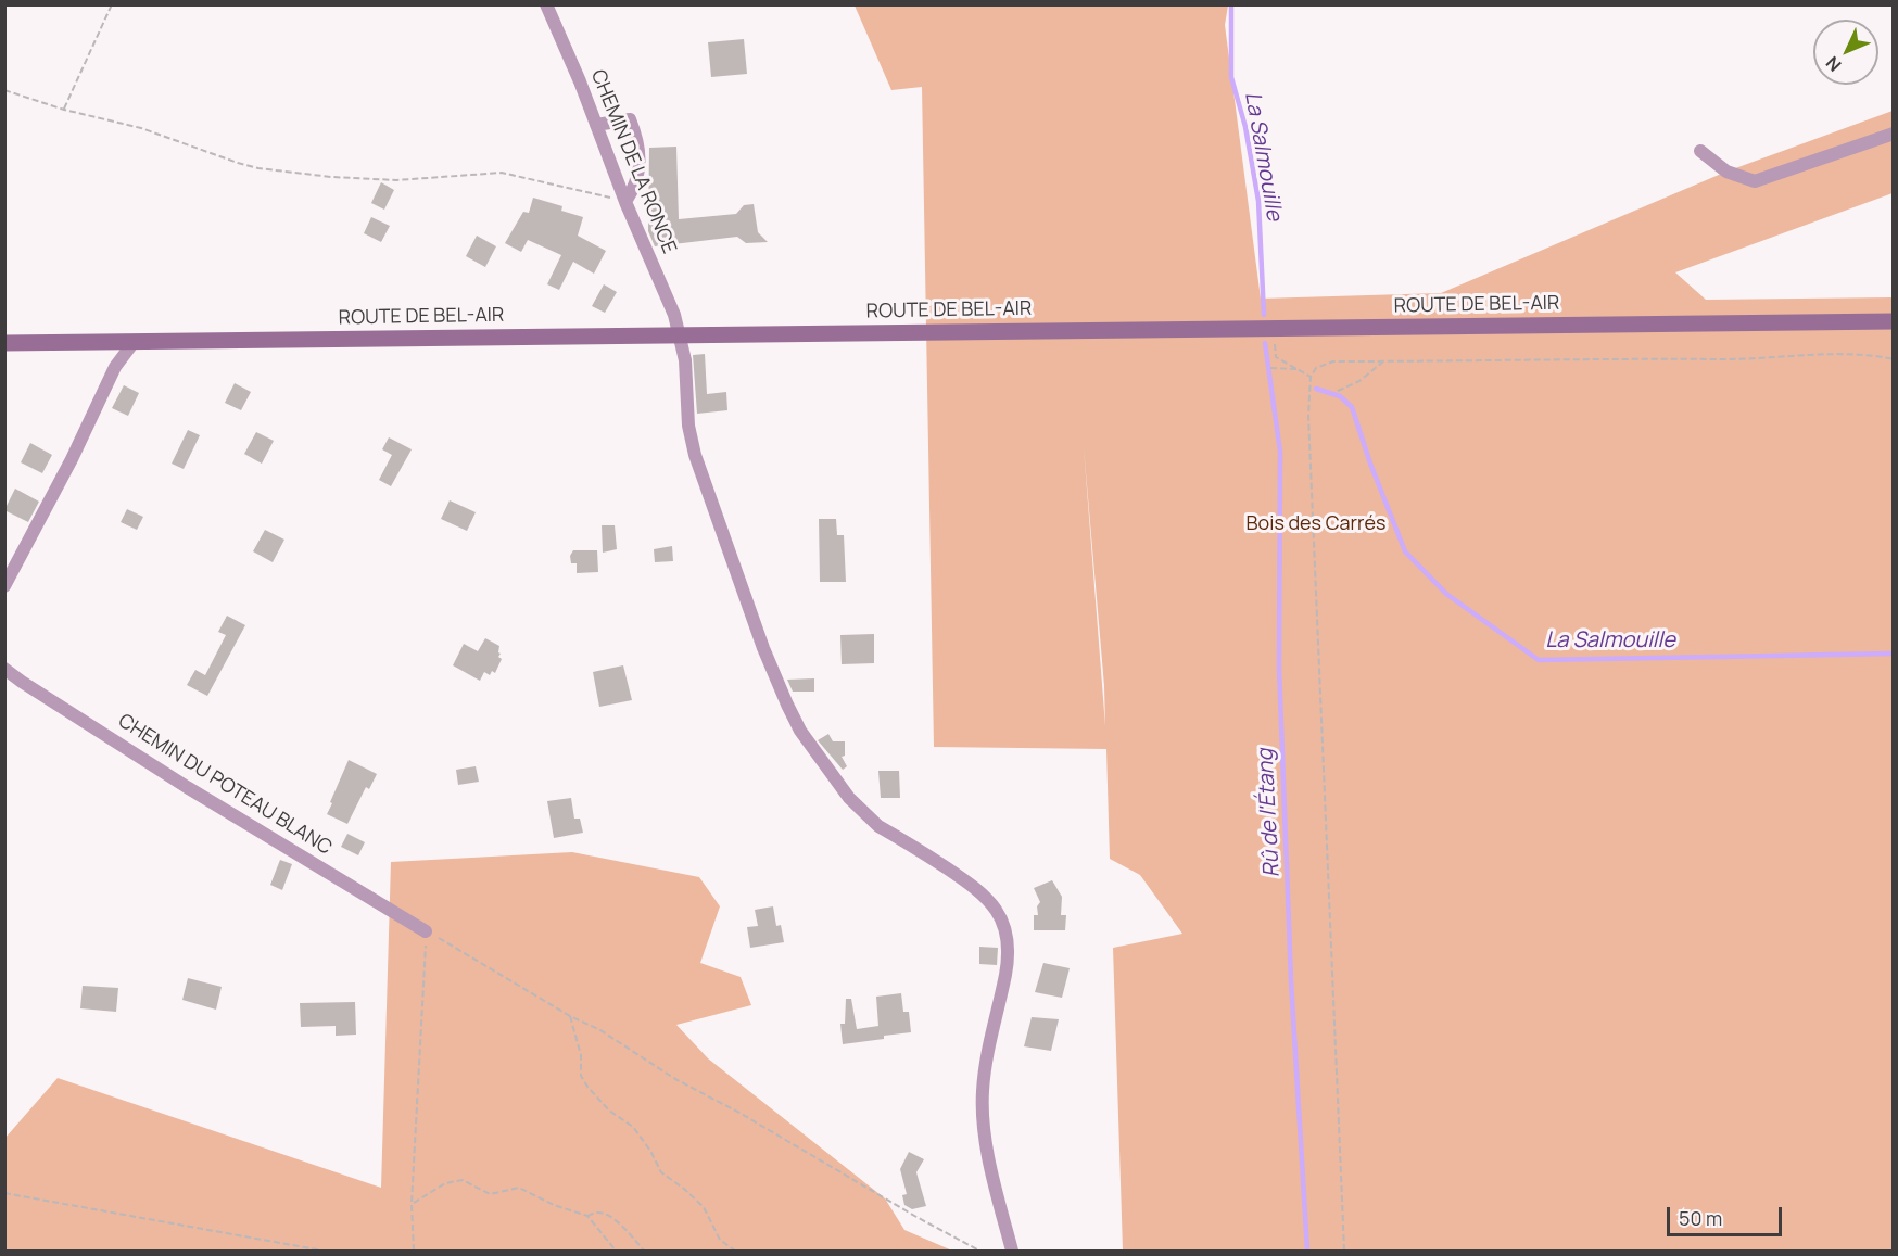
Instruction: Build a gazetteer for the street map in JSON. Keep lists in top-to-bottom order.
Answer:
{
  "streets": {
    "main road": ["ROUTE DE BEL-AIR"],
    "street": ["CHEMIN DE LA RONCE", "CHEMIN DU POTEAU BLANC"]
  },
  "crossings": [
    ["CHEMIN DE LA RONCE", "ROUTE DE BEL-AIR"]
  ],
  "water": ["La Salmouille", "Rû de l'Étang"],
  "parks": ["Bois des Carrés"],
  "scale_bar": "50 m",
  "north": "bottom left"
}
